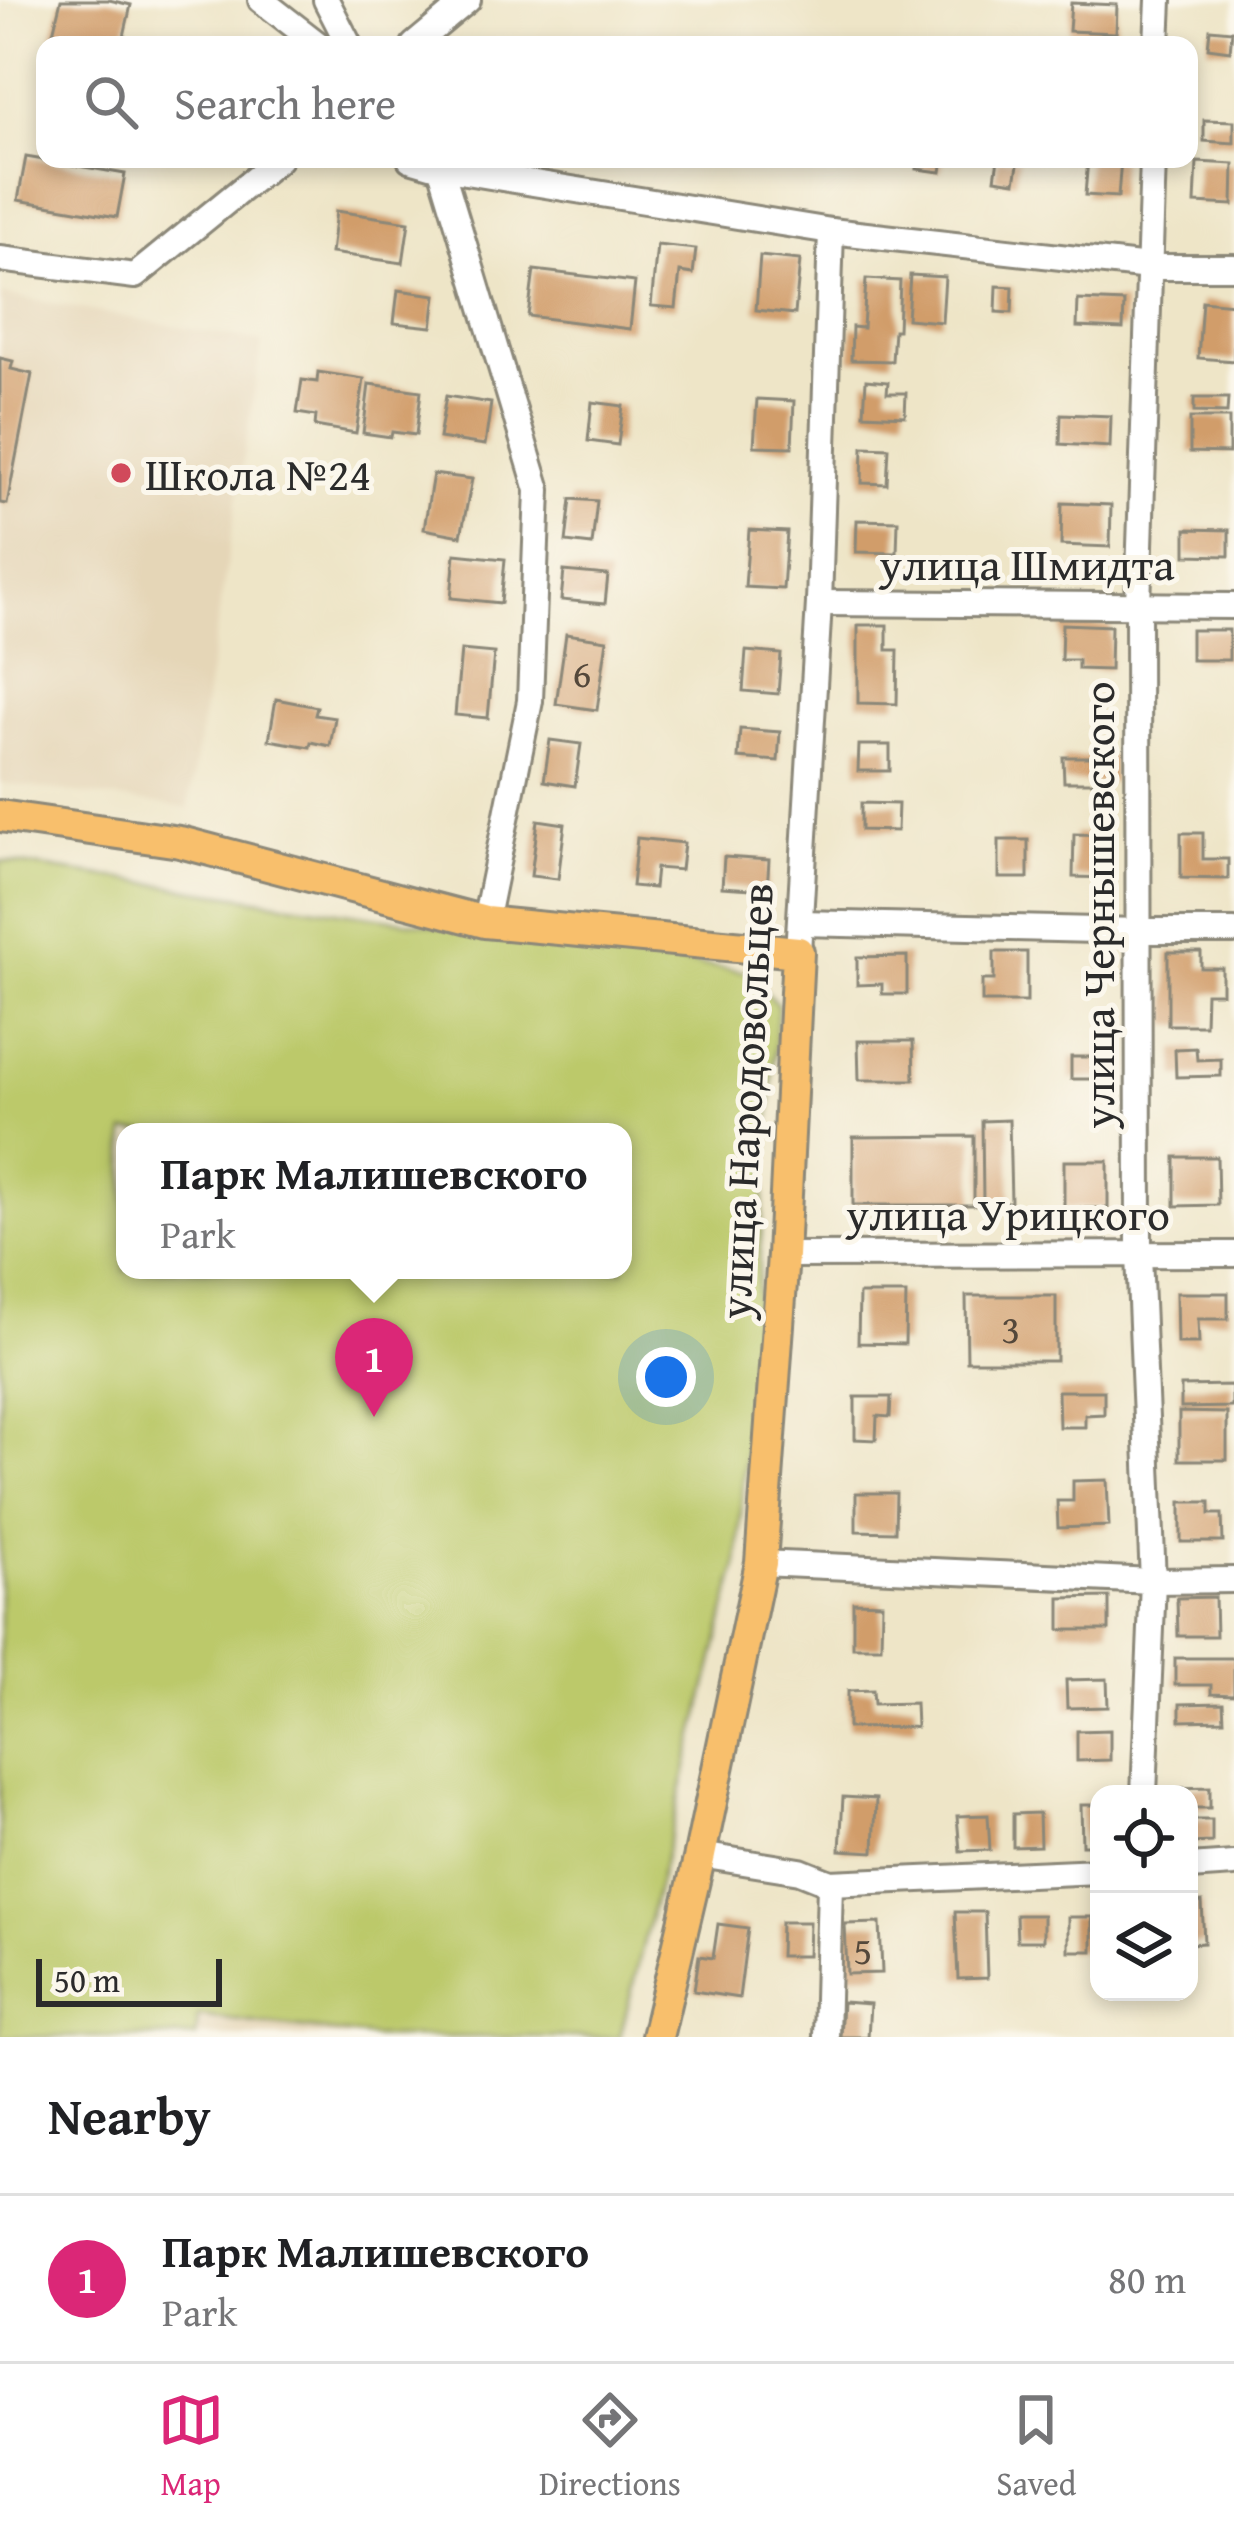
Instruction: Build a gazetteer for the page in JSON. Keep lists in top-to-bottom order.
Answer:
{
  "streets": {
    "main road": ["улица Народовольцев"],
    "street": ["улица Шмидта", "улица Чернышевского", "улица Урицкого"]
  },
  "crossings": [
    ["улица Шмидта", "улица Чернышевского"],
    ["улица Шмидта", "улица Народовольцев"],
    ["улица Чернышевского", "улица Урицкого"],
    ["улица Народовольцев", "улица Урицкого"]
  ],
  "places": ["Школа №24"],
  "house_numbers": ["6", "3", "5"],
  "scale_bar": "50 m",
  "page": {
    "search": "Search here",
    "popup": ["Парк Малишевского", "Park"],
    "pins": "1",
    "scale": "50 m",
    "heading": "Nearby",
    "list": [
      {
        "mark": "1",
        "name": "Парк Малишевского",
        "note": "Park",
        "value": "80 m"
      }
    ],
    "nav": ["Map", "Directions", "Saved"]
  }
}
